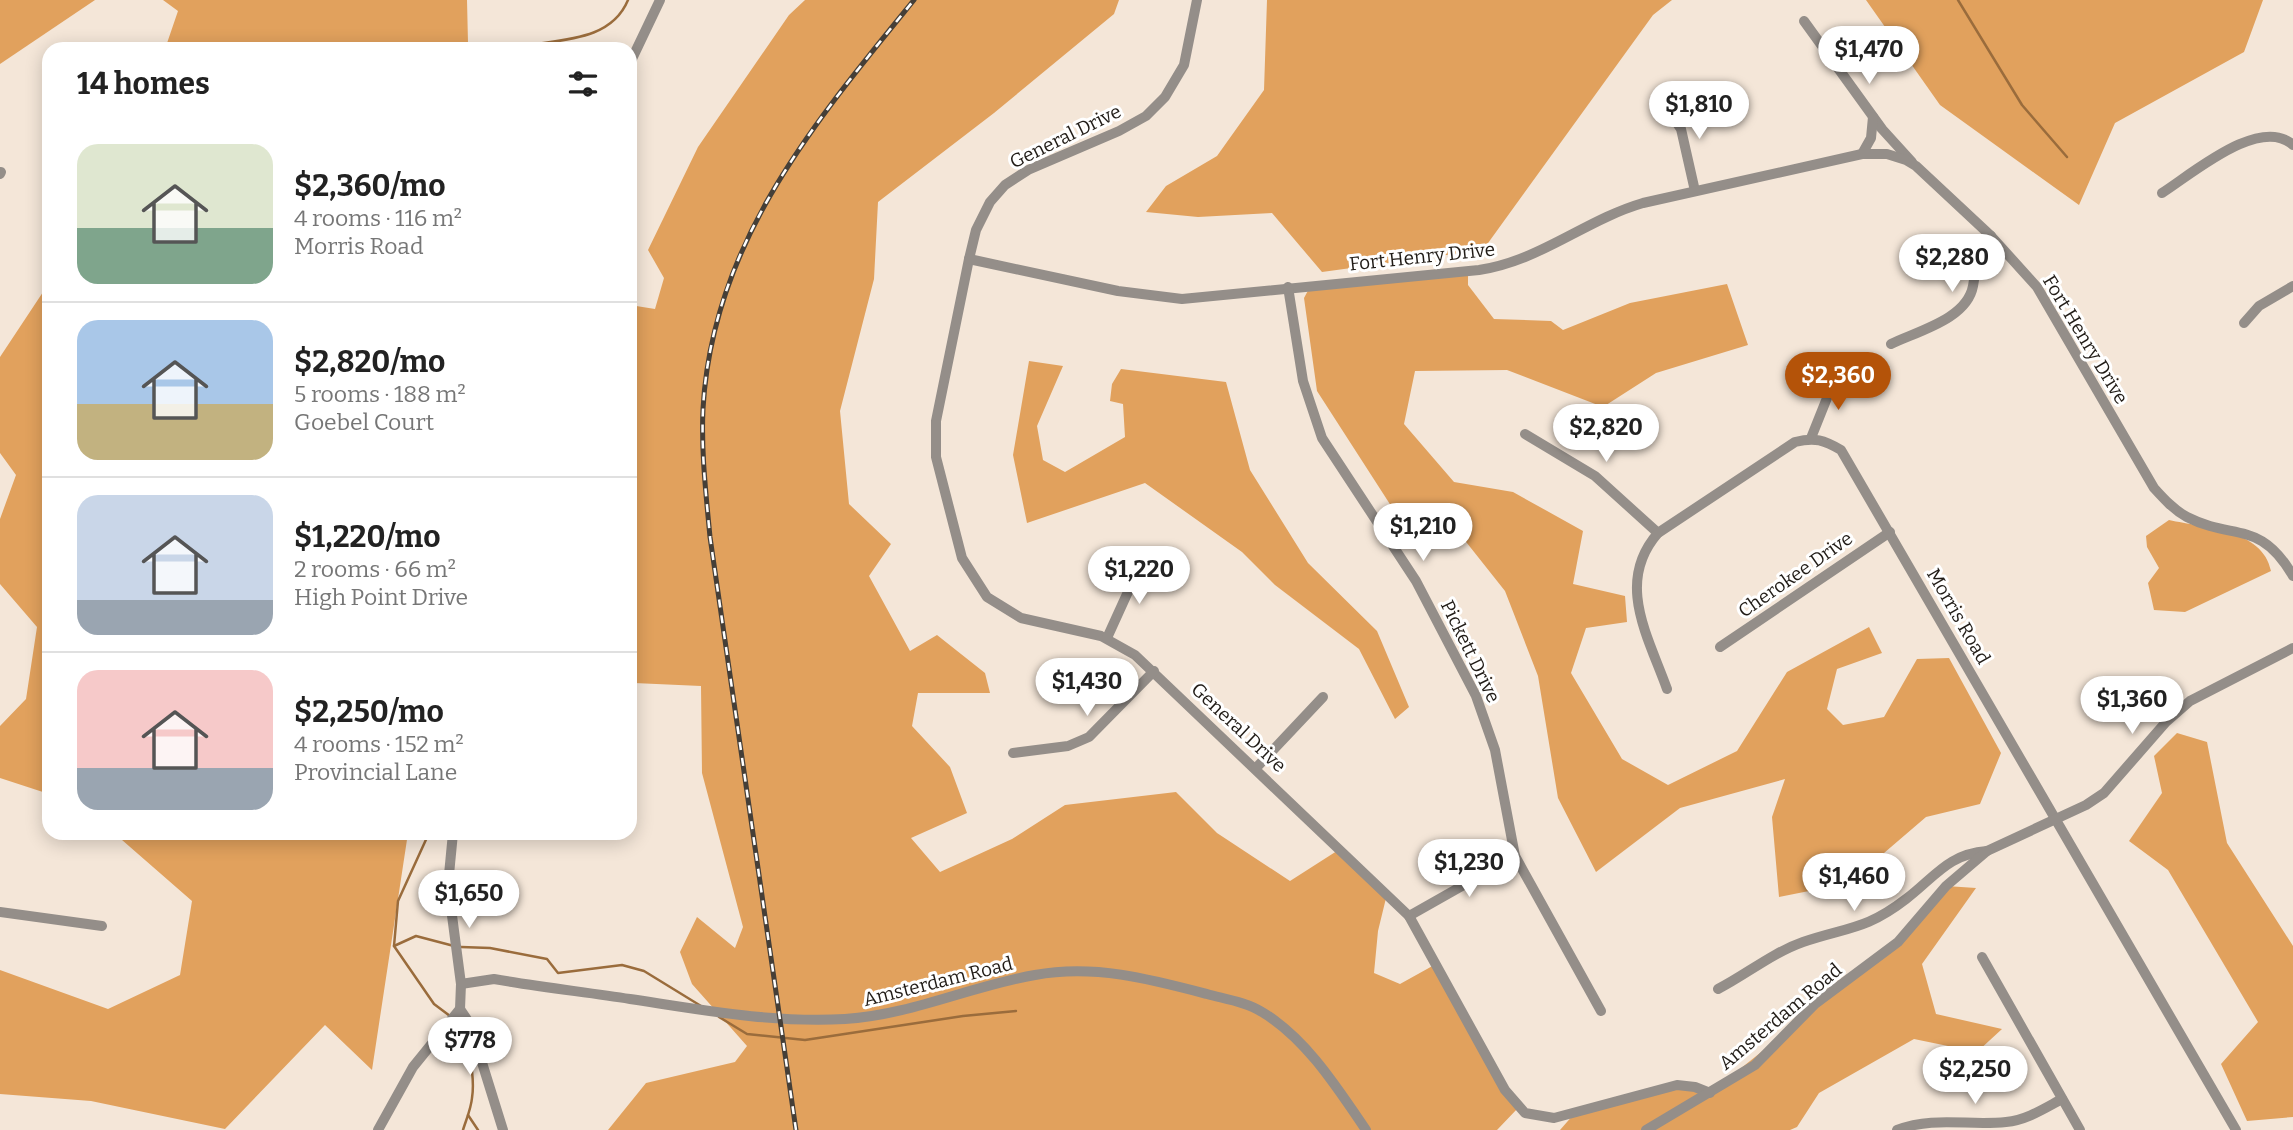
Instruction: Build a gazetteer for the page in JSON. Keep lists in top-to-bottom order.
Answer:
{
  "streets": {
    "street": [
      "General Drive",
      "Fort Henry Drive",
      "Cherokee Drive",
      "Morris Road",
      "Pickett Drive",
      "Amsterdam Road"
    ]
  },
  "crossings": [
    ["General Drive", "Fort Henry Drive"],
    ["General Drive", "Amsterdam Road"],
    ["Fort Henry Drive", "Pickett Drive"],
    ["Cherokee Drive", "Morris Road"],
    ["Morris Road", "Amsterdam Road"]
  ],
  "page": {
    "price": [
      "$1,470",
      "$1,810",
      "$2,280",
      "$2,360",
      "$2,820",
      "$1,210",
      "$1,220",
      "$1,430",
      "$1,360",
      "$1,230",
      "$1,460",
      "$1,650",
      "$778",
      "$2,250"
    ],
    "heading": "14 homes",
    "list": [
      {
        "name": "$2,360/mo",
        "note": "4 rooms · 116 m² · Morris Road"
      },
      {
        "name": "$2,820/mo",
        "note": "5 rooms · 188 m² · Goebel Court"
      },
      {
        "name": "$1,220/mo",
        "note": "2 rooms · 66 m² · High Point Drive"
      },
      {
        "name": "$2,250/mo",
        "note": "4 rooms · 152 m² · Provincial Lane"
      }
    ]
  }
}
